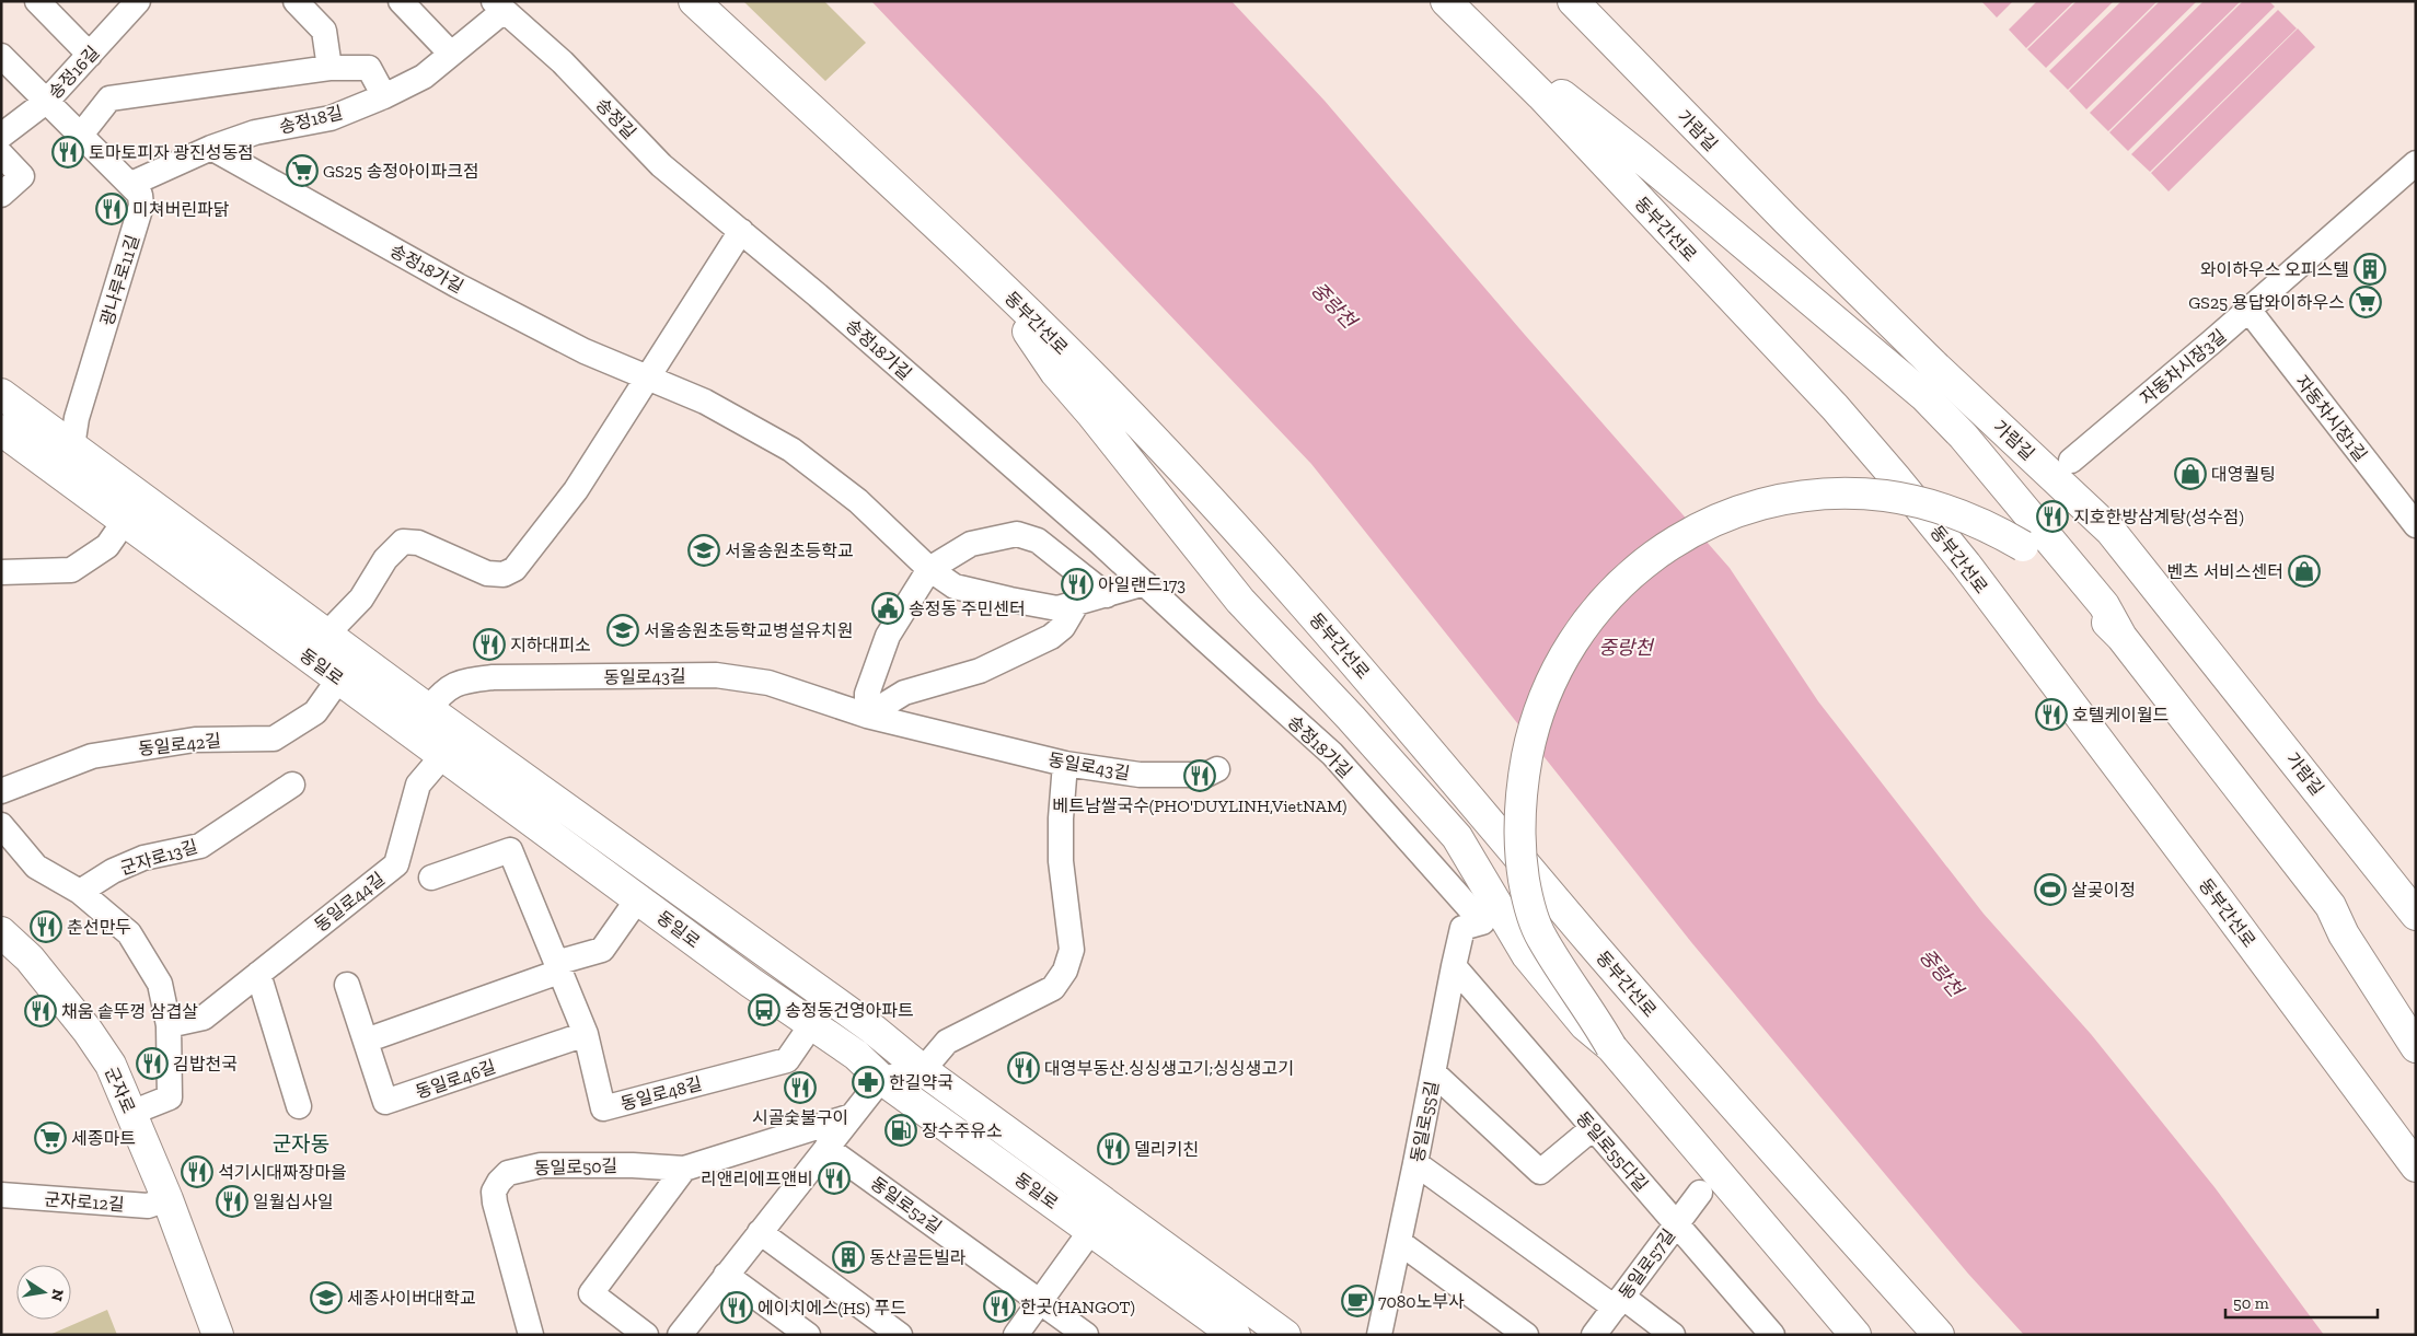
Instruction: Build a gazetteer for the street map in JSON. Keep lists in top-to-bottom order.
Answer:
{
  "streets": {
    "main road": [
      "가람길",
      "동부간선로",
      "동일로",
      "군자로"
    ],
    "street": [
      "송정16길",
      "송정길",
      "송정18길",
      "송정18가길",
      "광나루로11길",
      "자동차시장3길",
      "자동차시장1길",
      "동일로43길",
      "동일로42길",
      "군자로13길",
      "동일로44길",
      "동일로46길",
      "동일로48길",
      "동일로55길",
      "동일로55다길",
      "동일로50길",
      "군자로12길",
      "동일로52길",
      "동일로57길"
    ]
  },
  "crossings": [
    ["송정16길", "광나루로11길"],
    ["송정길", "송정18길"],
    ["송정길", "송정18가길"],
    ["송정18길", "송정18가길"],
    ["송정18길", "광나루로11길"],
    ["송정18가길", "동일로"],
    ["송정18가길", "동일로55길"],
    ["광나루로11길", "동일로"],
    ["자동차시장3길", "자동차시장1길"],
    ["동일로", "동일로43길"],
    ["동일로", "동일로42길"],
    ["동일로", "동일로44길"],
    ["동일로", "동일로48길"],
    ["동일로46길", "동일로48길"],
    ["군자로", "군자로12길"],
    ["동일로55길", "동일로55다길"],
    ["동일로55다길", "동일로57길"]
  ],
  "districts": ["군자동"],
  "water": ["중랑천"],
  "places": {
    "restaurant": [
      "토마토피자 광진성동점",
      "미쳐버린파닭",
      "지호한방삼계탕(성수점)",
      "아일랜드173",
      "지하대피소",
      "호텔케이월드",
      "베트남쌀국수(PHO'DUYLINH,VietNAM)",
      "춘선만두",
      "채움 솥뚜껑 삼겹살",
      "김밥천국",
      "대영부동산.싱싱생고기;싱싱생고기",
      "시골숯불구이",
      "델리키친",
      "석기시대짜장마을",
      "리앤리에프앤비",
      "일월십사일",
      "한곳(HANGOT)",
      "에이치에스(HS) 푸드"
    ],
    "supermarket": ["GS25 송정아이파크점", "GS25 용답와이하우스", "세종마트"],
    "building": ["와이하우스 오피스텔", "동산골든빌라"],
    "shop": ["대영퀄팅", "벤츠 서비스센터"],
    "school or university": ["서울송원초등학교", "서울송원초등학교병설유치원", "세종사이버대학교"],
    "public building": ["송정동 주민센터"],
    "sports": ["살곶이정"],
    "bus stop": ["송정동건영아파트"],
    "pharmacy": ["한길약국"],
    "fuel station": ["장수주유소"],
    "cafe": ["7080노부사"]
  },
  "scale_bar": "50 m",
  "north": "right"
}
